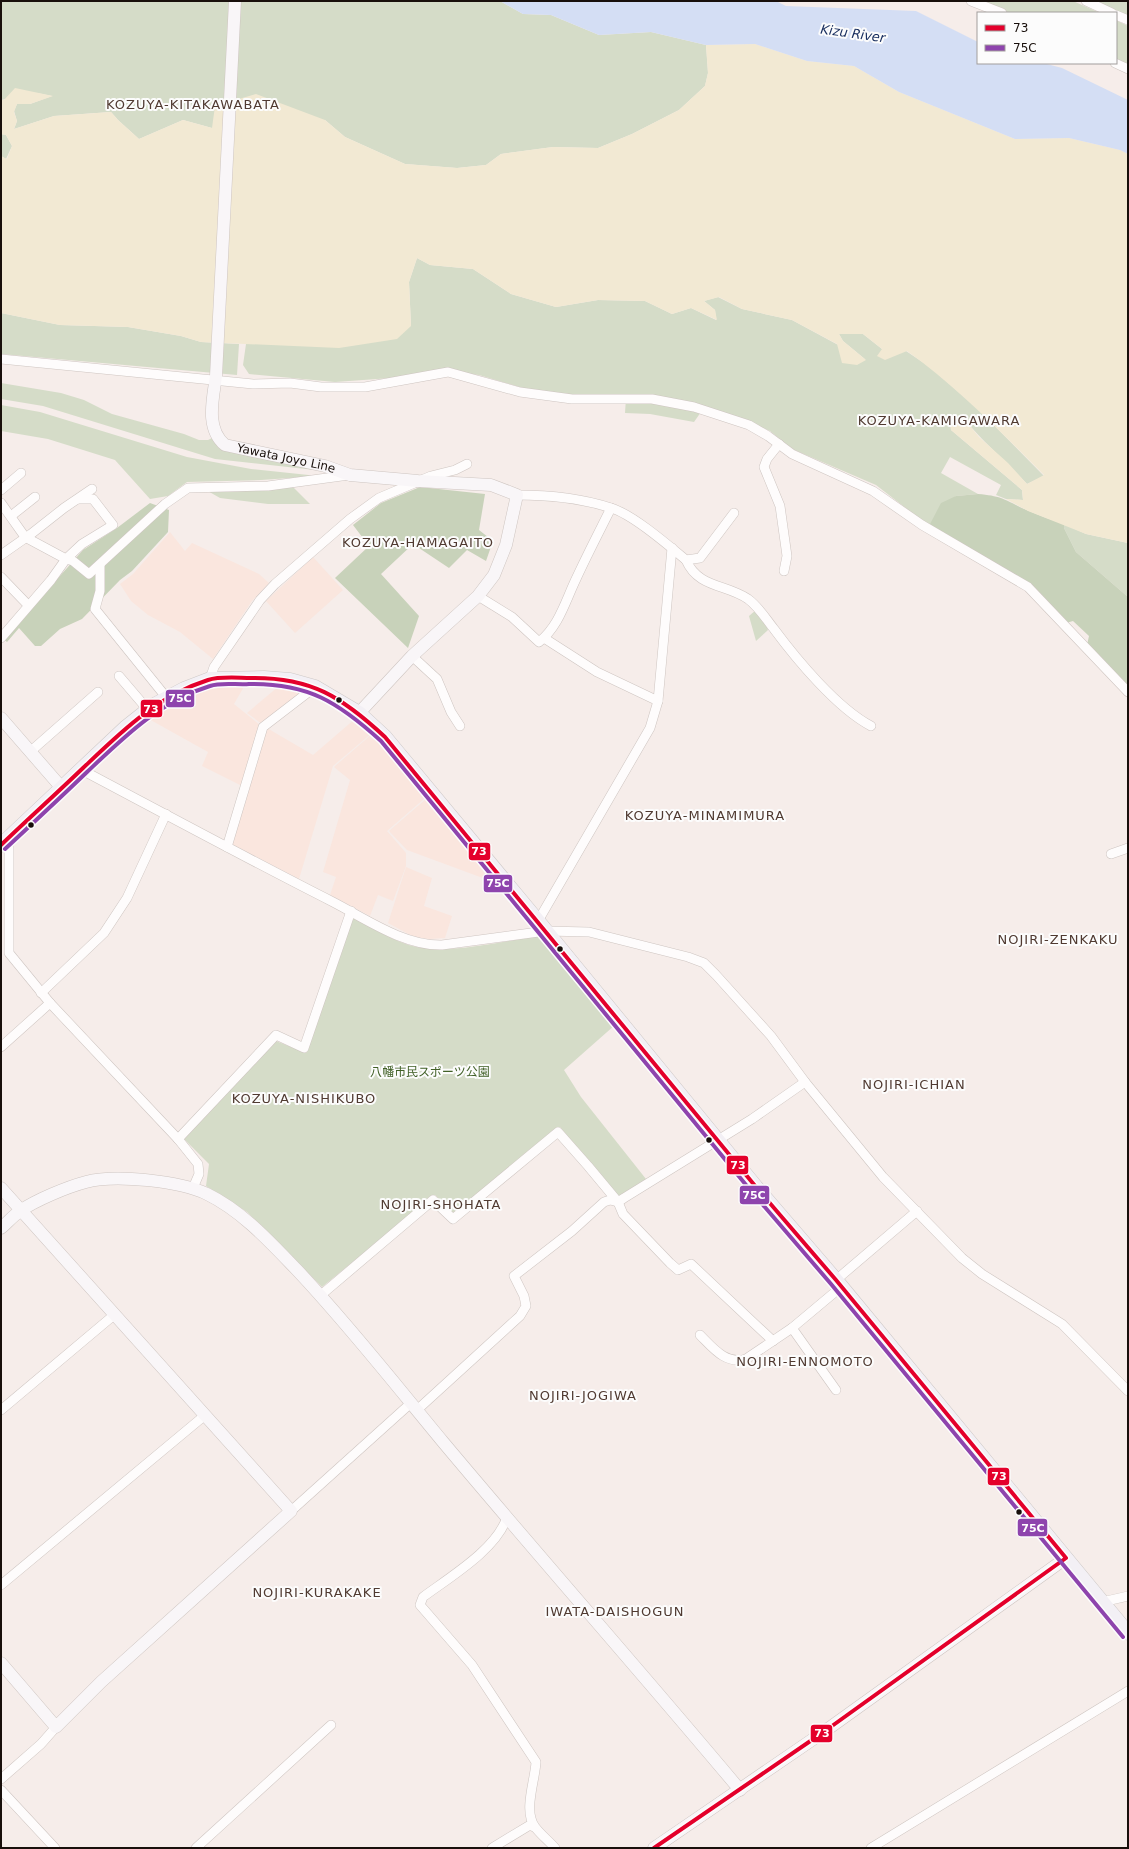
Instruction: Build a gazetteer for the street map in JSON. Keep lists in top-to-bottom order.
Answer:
{
  "streets": {
    "street": ["Yawata Joyo Line"]
  },
  "districts": [
    "KOZUYA-KITAKAWABATA",
    "KOZUYA-KAMIGAWARA",
    "KOZUYA-HAMAGAITO",
    "KOZUYA-MINAMIMURA",
    "NOJIRI-ZENKAKU",
    "NOJIRI-ICHIAN",
    "KOZUYA-NISHIKUBO",
    "NOJIRI-SHOHATA",
    "NOJIRI-ENNOMOTO",
    "NOJIRI-JOGIWA",
    "NOJIRI-KURAKAKE",
    "IWATA-DAISHOGUN"
  ],
  "water": ["Kizu River"],
  "parks": ["八幡市民スポーツ公園"],
  "lines": ["transit line 73", "transit line 75C"],
  "legend": ["73", "75C"]
}
